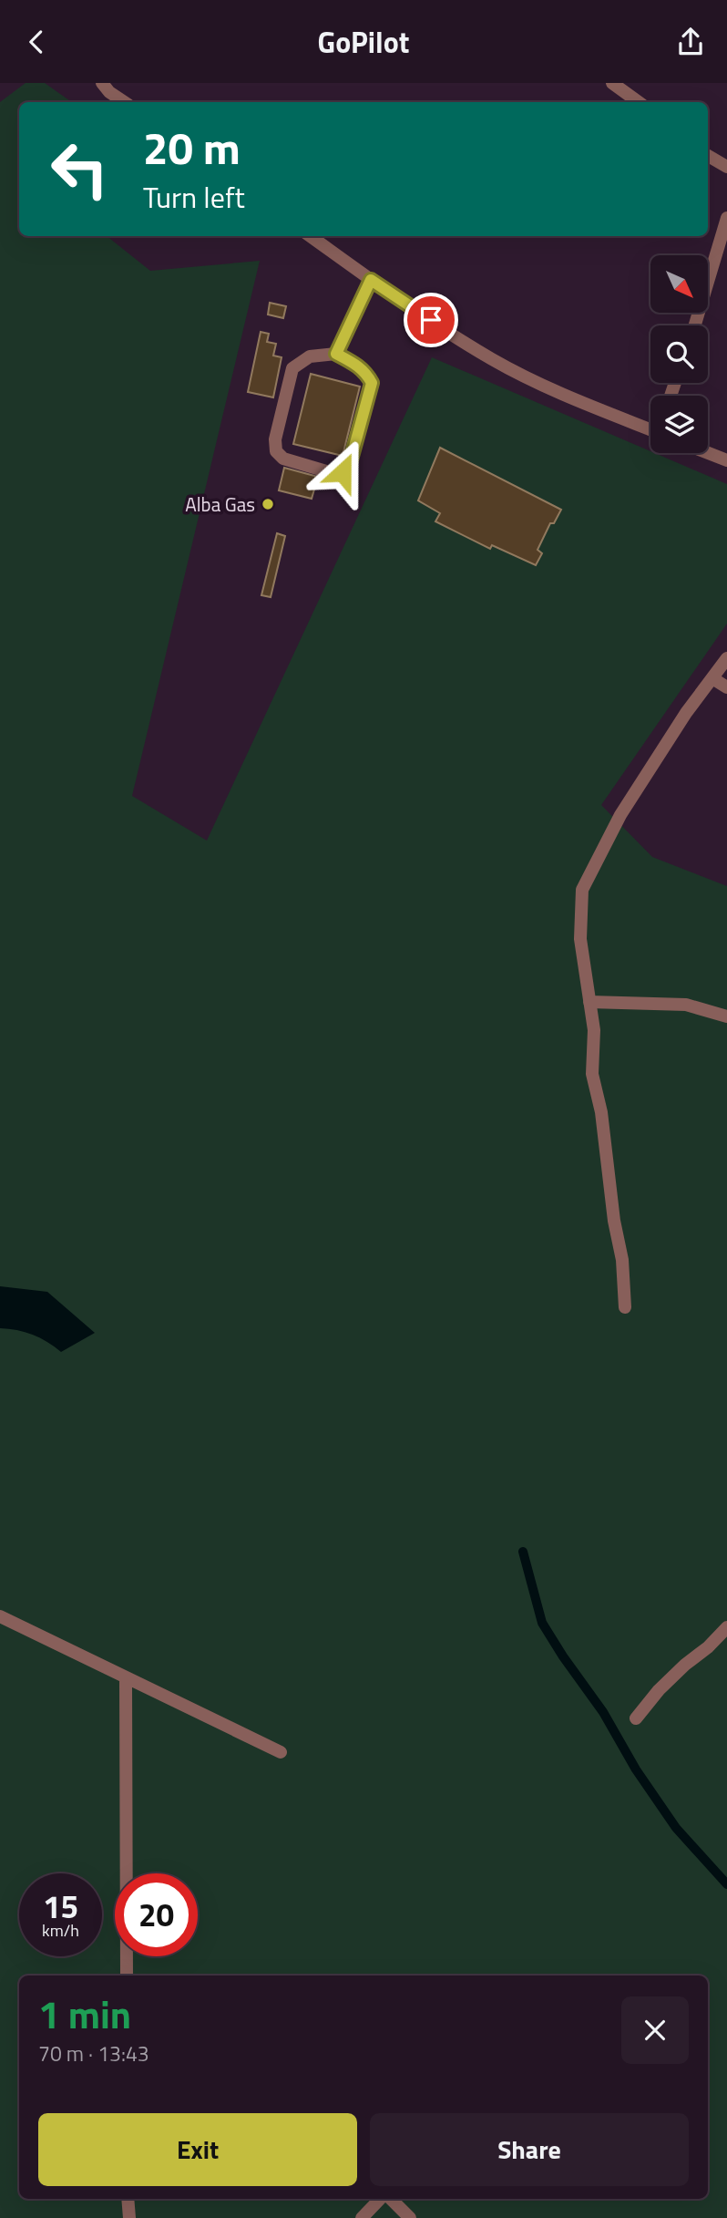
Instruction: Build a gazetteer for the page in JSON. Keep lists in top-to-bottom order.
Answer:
{
  "places": ["Alba Gas"],
  "north": "bottom right",
  "page": {
    "header": "GoPilot",
    "turn": ["20 m", "Turn left"],
    "speed": "15 km/h",
    "limit": "20",
    "heading": ["1 min", "70 m · 13:43"],
    "buttons": ["Exit", "Share"]
  }
}
